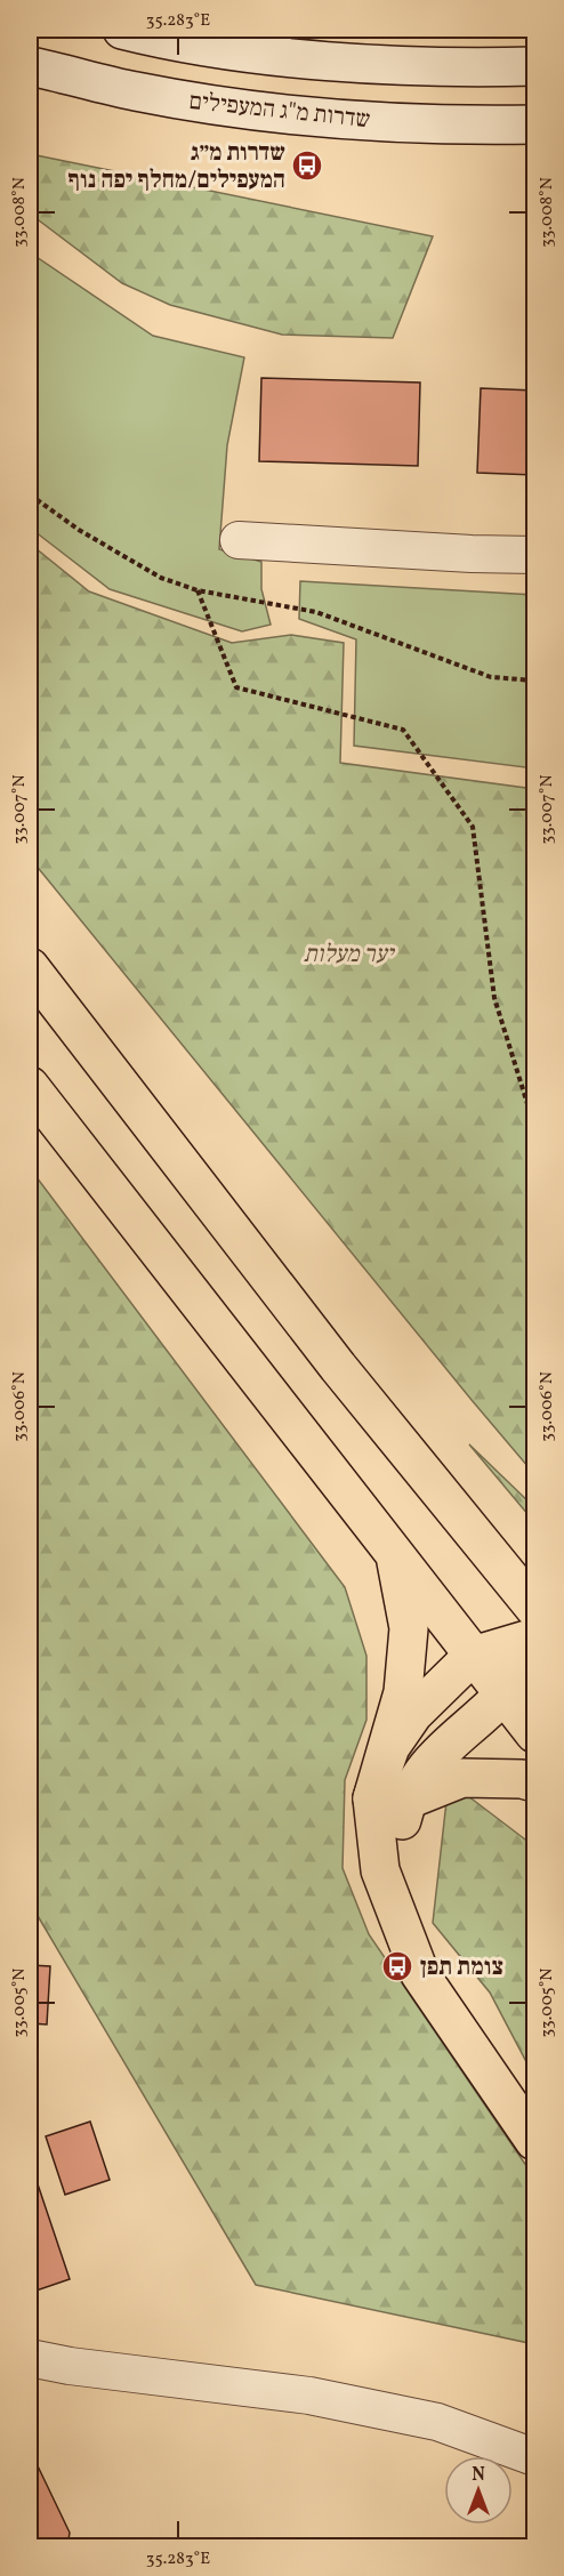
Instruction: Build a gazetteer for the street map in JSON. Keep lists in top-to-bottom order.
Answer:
{
  "streets": {
    "main road": ["שדרות מ\"ג המעפילים"]
  },
  "parks": ["יער מעלות"],
  "places": {
    "bus stop": ["שדרות מ״ג המעפילים/מחלף יפה נוף", "צומת תפן"]
  },
  "north": "top",
  "coordinates": [
    "35.283°E",
    "33.008°N",
    "33.007°N",
    "33.006°N",
    "33.005°N"
  ]
}
